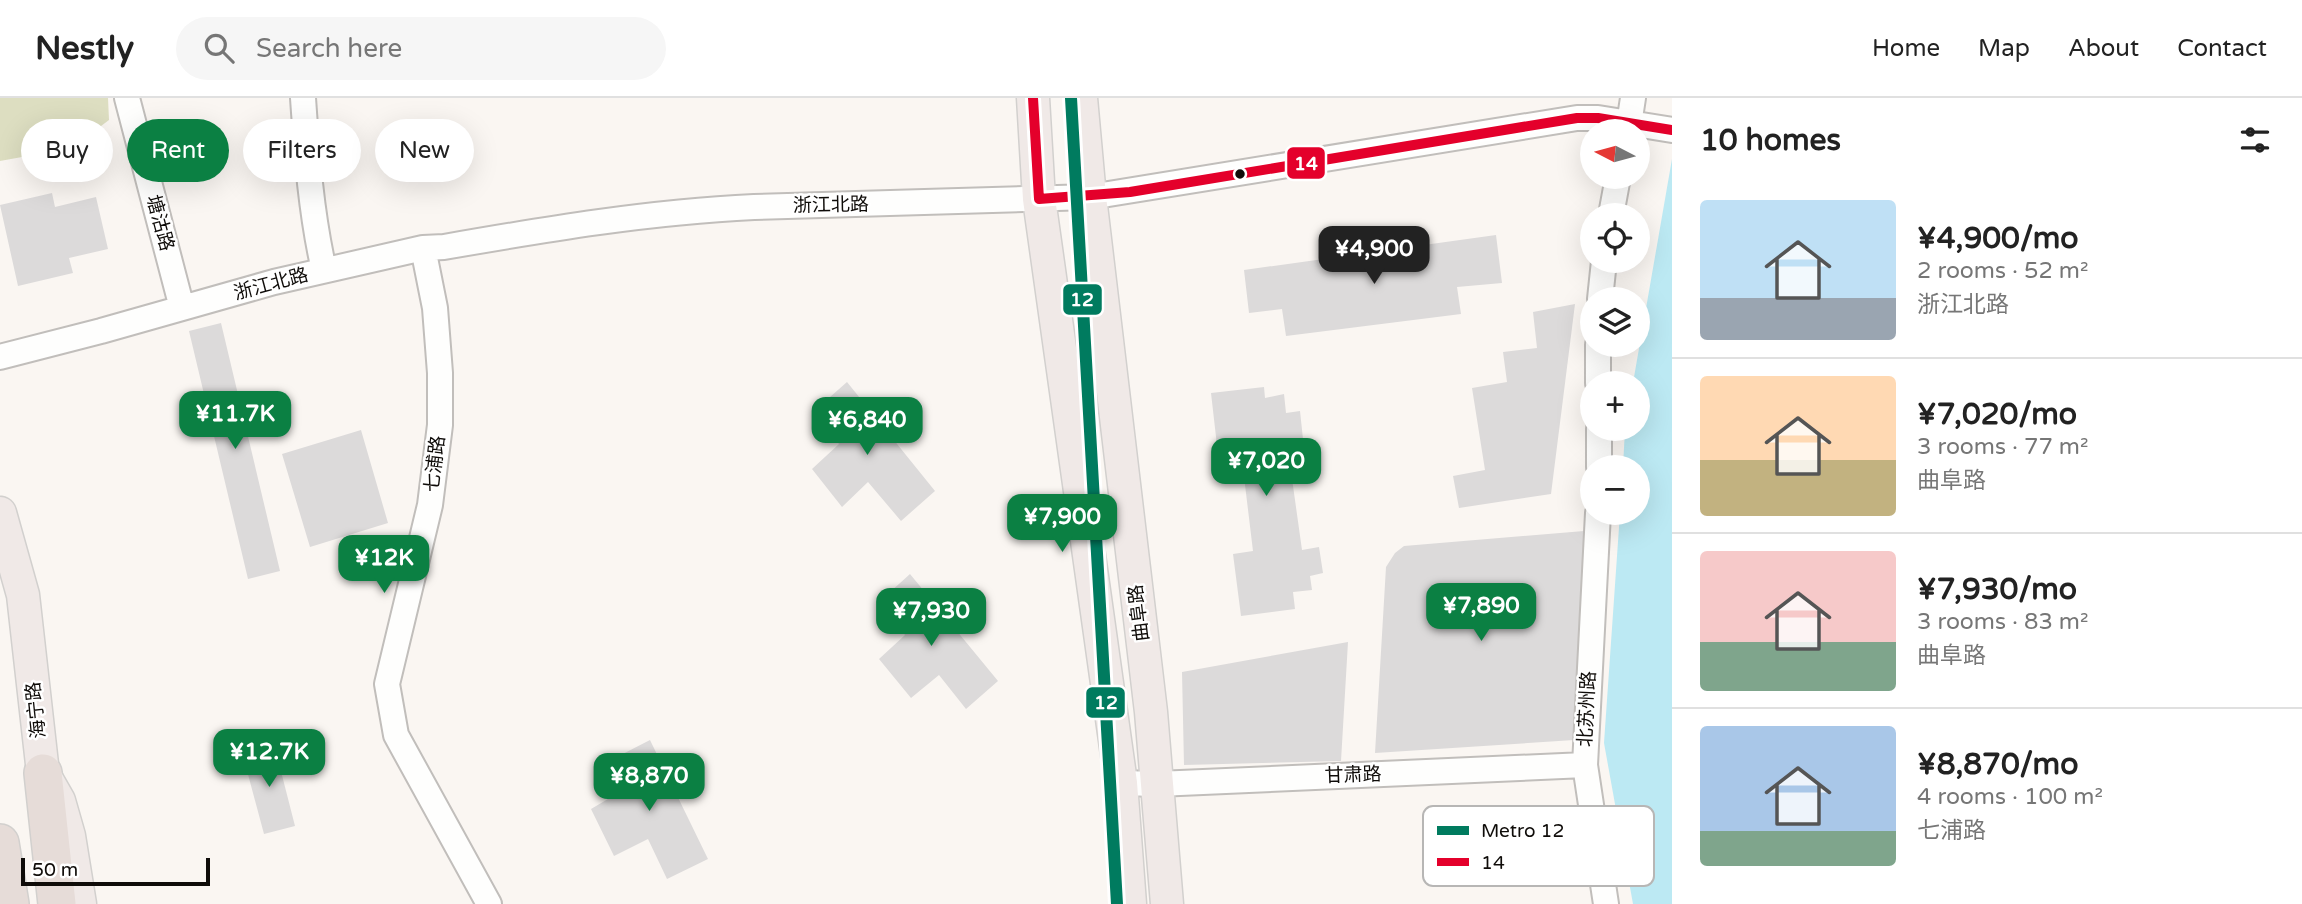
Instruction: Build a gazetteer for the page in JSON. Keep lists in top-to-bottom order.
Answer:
{
  "streets": {
    "main road": ["曲阜路", "海宁路"],
    "street": [
      "浙江北路",
      "塘沽路",
      "七浦路",
      "北苏州路",
      "甘肃路"
    ]
  },
  "crossings": [
    ["浙江北路", "塘沽路"],
    ["浙江北路", "七浦路"],
    ["浙江北路", "曲阜路"],
    ["曲阜路", "甘肃路"],
    ["北苏州路", "甘肃路"]
  ],
  "lines": ["metro line 12", "transit line 14"],
  "legend": ["Metro 12", "14"],
  "scale_bar": "50 m",
  "north": "left",
  "page": {
    "header": "Nestly",
    "search": "Search here",
    "nav": [
      "Home",
      "Map",
      "About",
      "Contact"
    ],
    "heading": "10 homes",
    "map_buttons": ["+", "−"],
    "chip": [
      "Buy",
      "Rent",
      "Filters",
      "New"
    ],
    "list": [
      {
        "name": "¥4,900/mo",
        "note": "2 rooms · 52 m² · 浙江北路"
      },
      {
        "name": "¥7,020/mo",
        "note": "3 rooms · 77 m² · 曲阜路"
      },
      {
        "name": "¥7,930/mo",
        "note": "3 rooms · 83 m² · 曲阜路"
      },
      {
        "name": "¥8,870/mo",
        "note": "4 rooms · 100 m² · 七浦路"
      }
    ],
    "price": [
      "¥4,900",
      "¥11.7K",
      "¥6,840",
      "¥7,020",
      "¥7,900",
      "¥12K",
      "¥7,890",
      "¥7,930",
      "¥12.7K",
      "¥8,870"
    ],
    "scale": "50 m"
  }
}
